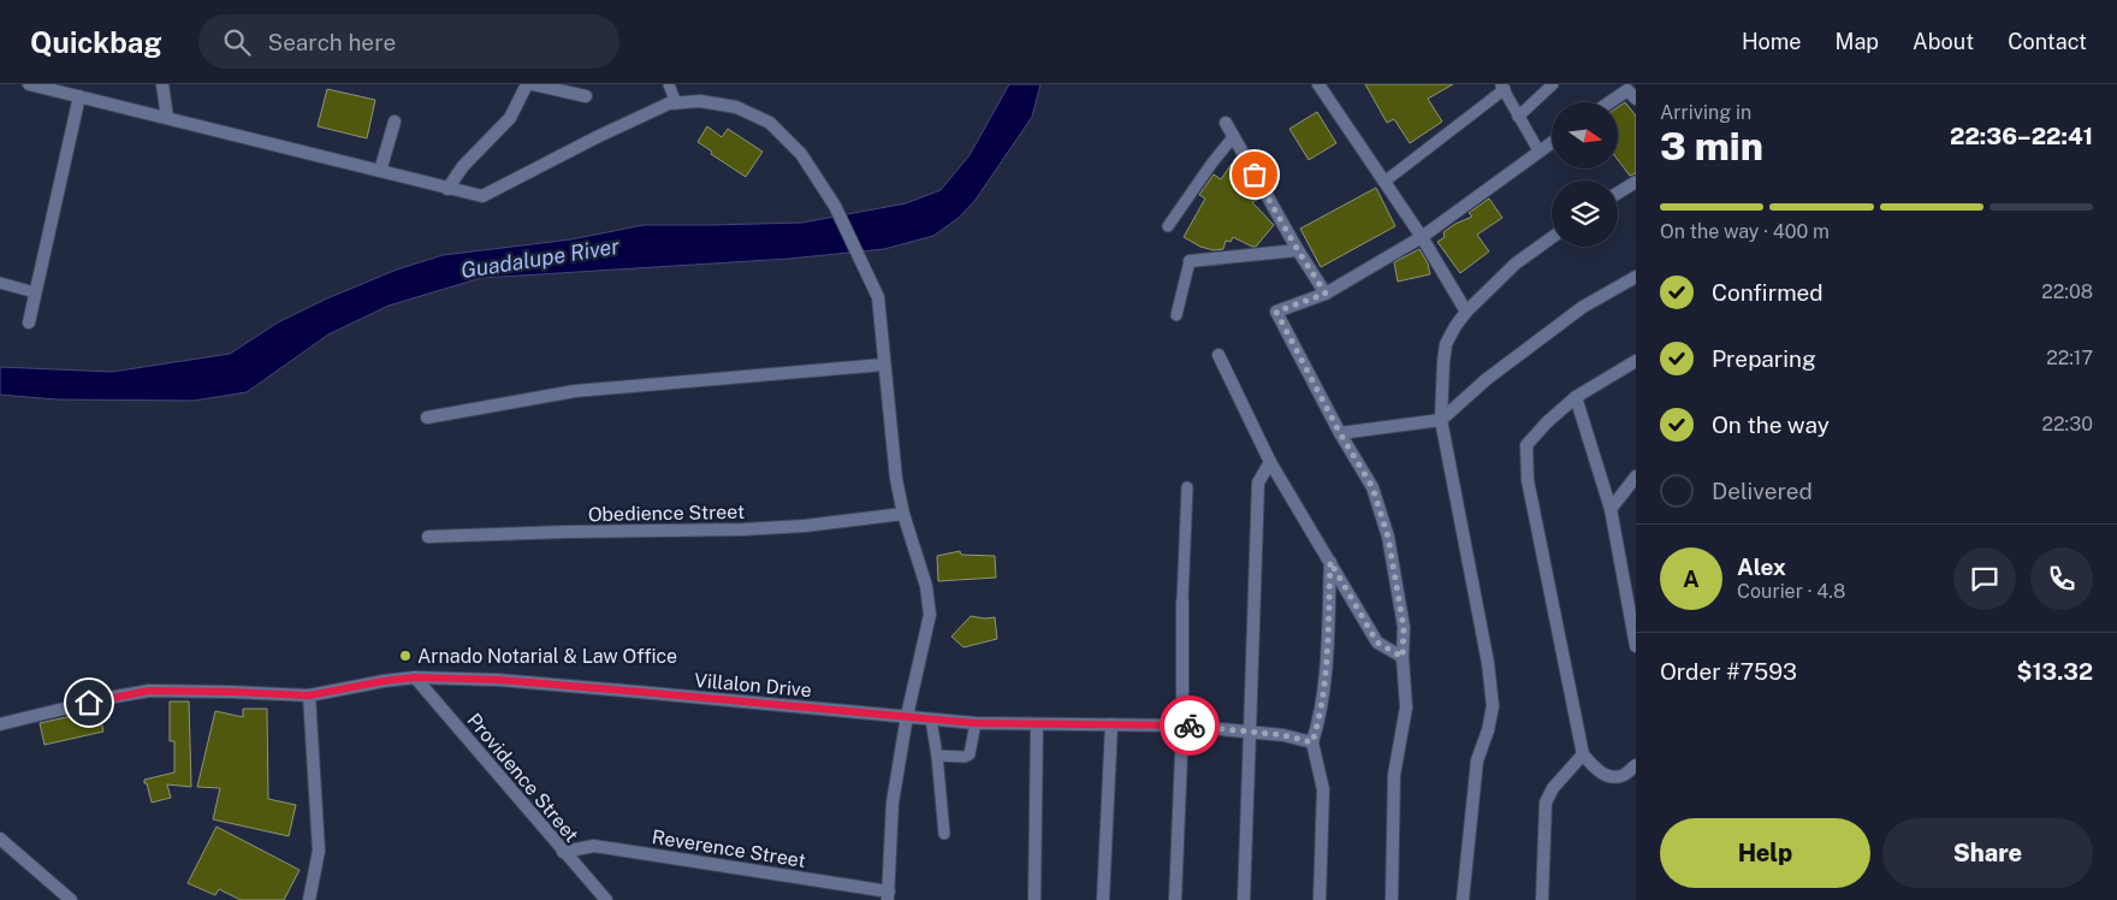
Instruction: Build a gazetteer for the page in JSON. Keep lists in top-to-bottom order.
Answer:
{
  "streets": {
    "street": [
      "Obedience Street",
      "Villalon Drive",
      "Providence Street",
      "Reverence Street"
    ]
  },
  "crossings": [
    ["Villalon Drive", "Providence Street"],
    ["Providence Street", "Reverence Street"]
  ],
  "water": ["Guadalupe River"],
  "places": ["Arnado Notarial & Law Office"],
  "north": "right",
  "page": {
    "header": "Quickbag",
    "search": "Search here",
    "nav": [
      "Home",
      "Map",
      "About",
      "Contact"
    ],
    "heading": ["3 min", "Arriving in", "22:36–22:41"],
    "panel": [
      "Alex",
      "Courier · 4.8",
      "Order #7593",
      "$13.32"
    ],
    "bar": "On the way · 400 m",
    "list": [
      ["Confirmed", "22:08"],
      ["Preparing", "22:17"],
      ["On the way", "22:30"],
      "Delivered"
    ],
    "round": "A",
    "buttons": ["Help", "Share"]
  }
}
